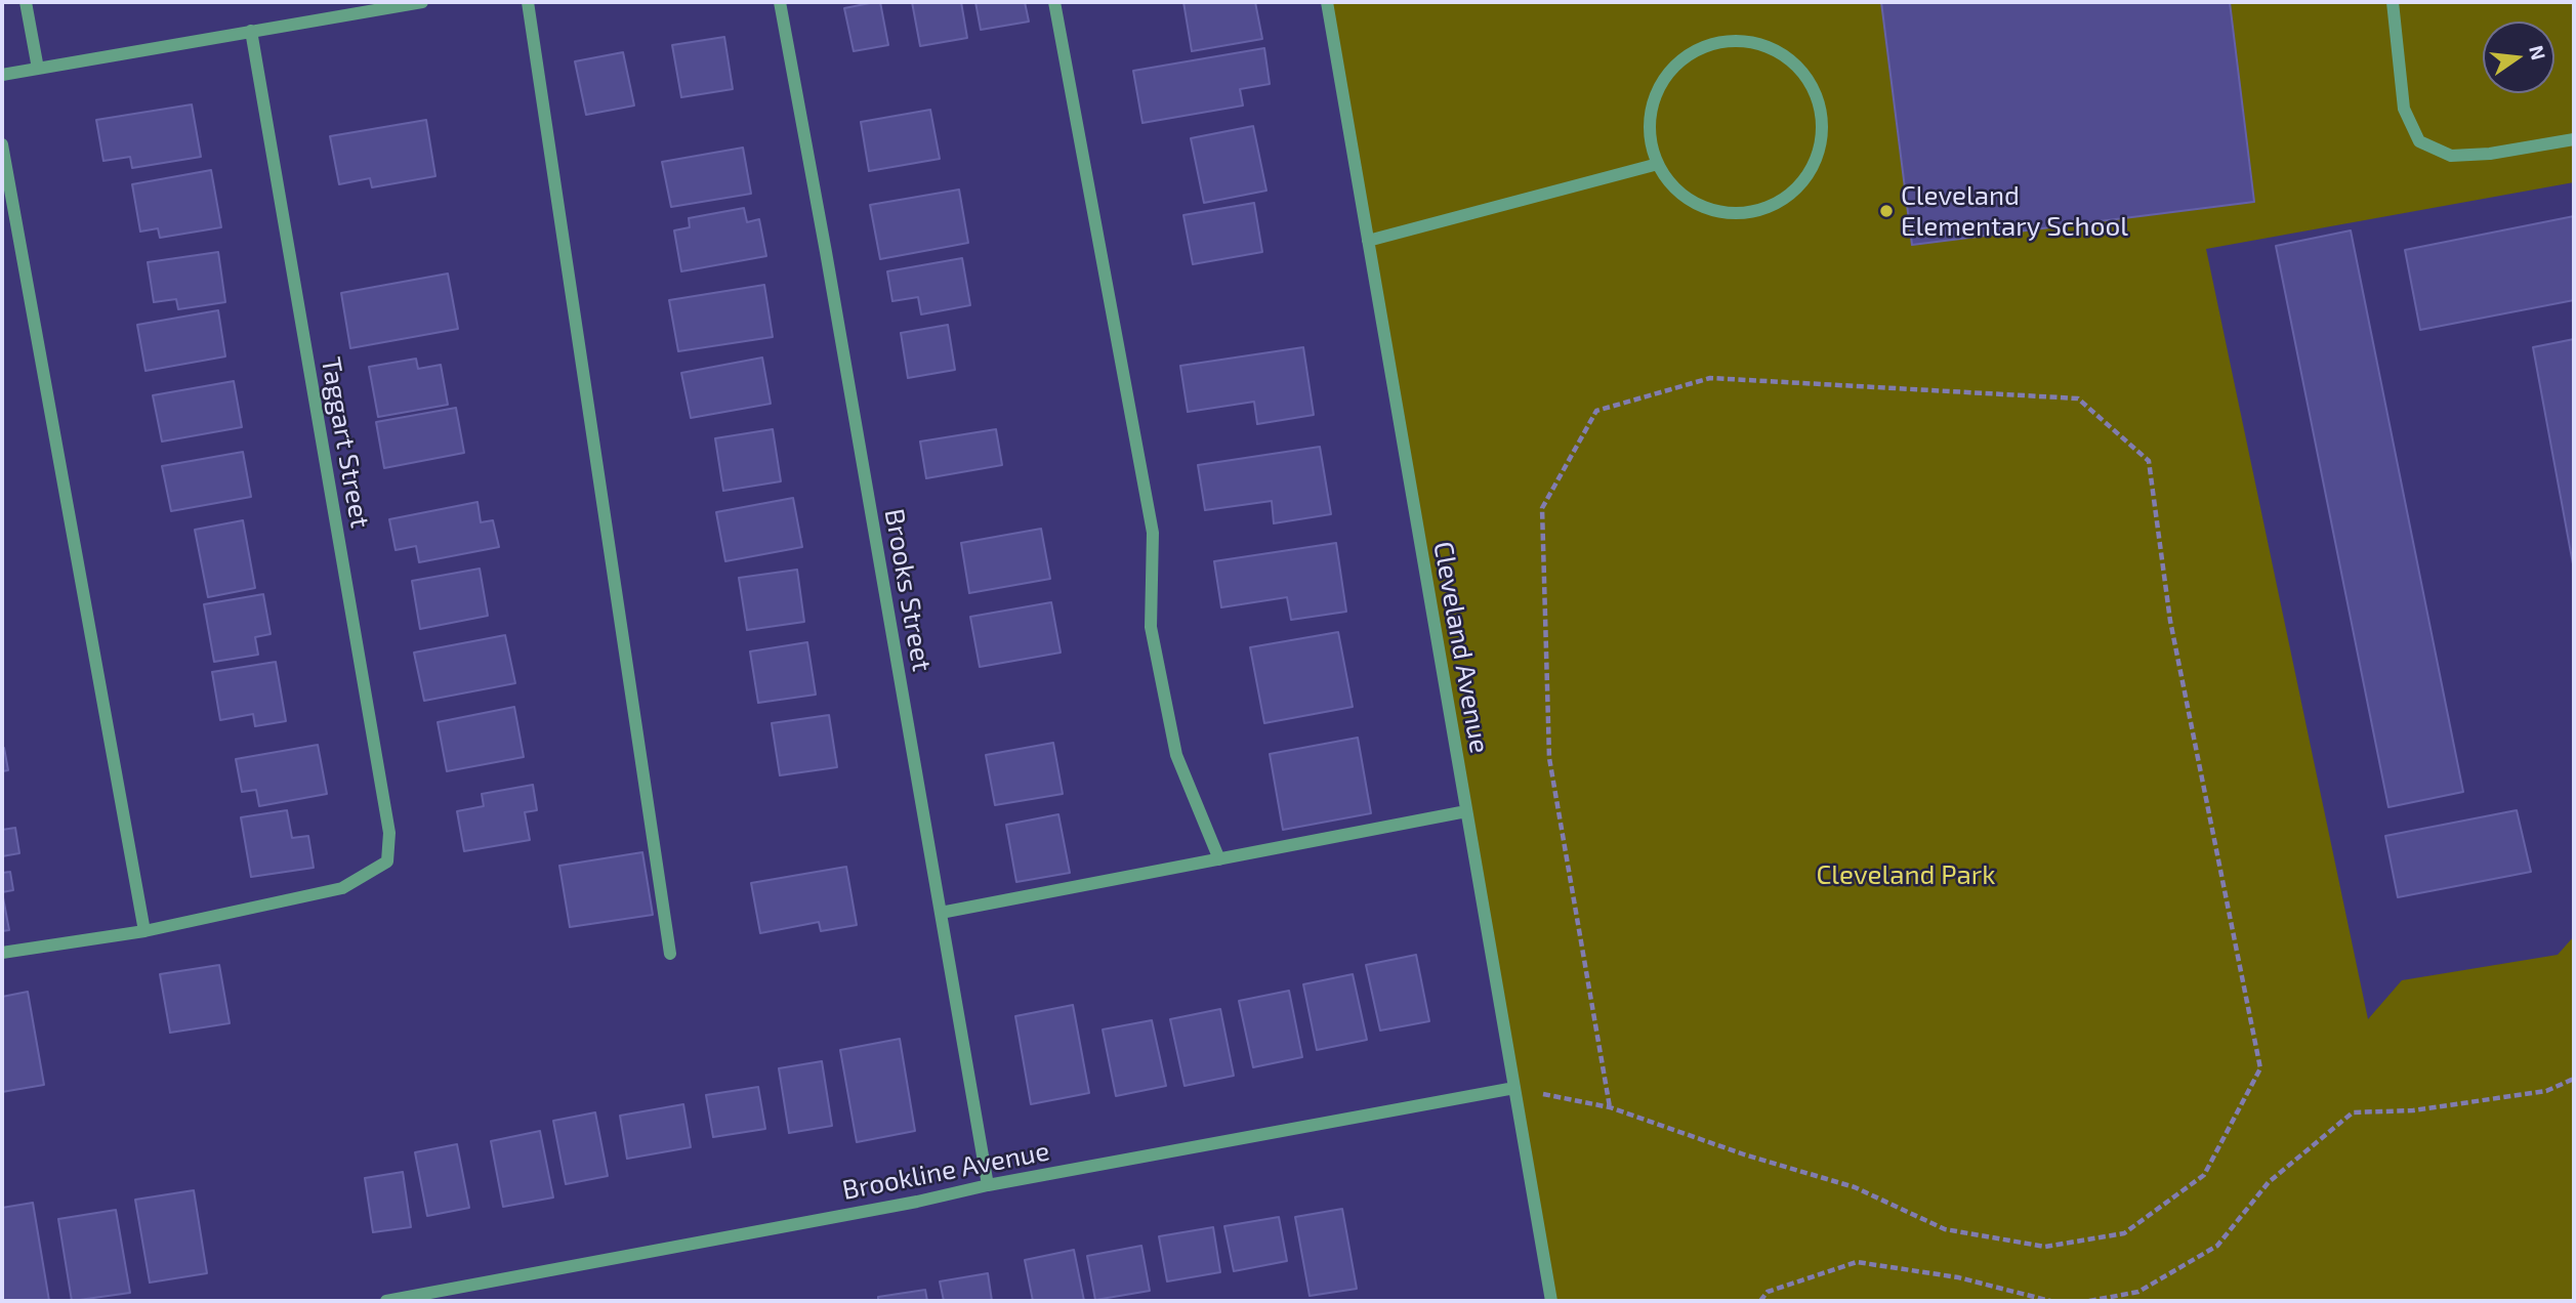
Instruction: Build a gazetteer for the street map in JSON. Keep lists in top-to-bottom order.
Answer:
{
  "streets": {
    "street": [
      "Taggart Street",
      "Brooks Street",
      "Cleveland Avenue",
      "Brookline Avenue"
    ]
  },
  "crossings": [
    ["Brooks Street", "Brookline Avenue"],
    ["Cleveland Avenue", "Brookline Avenue"]
  ],
  "parks": ["Cleveland Park"],
  "places": ["Cleveland Elementary School"],
  "north": "right"
}
